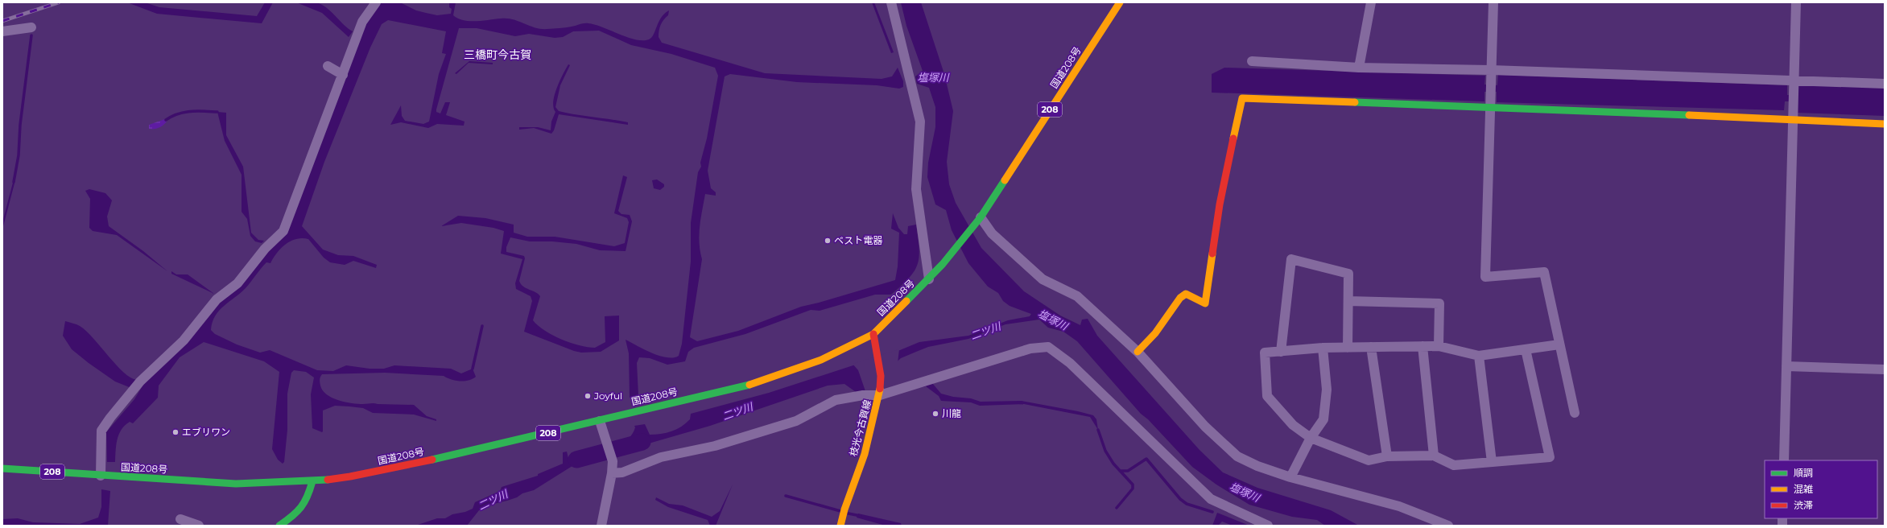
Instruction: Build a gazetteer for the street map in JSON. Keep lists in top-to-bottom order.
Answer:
{
  "streets": {
    "main road": ["国道208号", "208", "枝光今古賀線"]
  },
  "crossings": [
    ["国道208号", "枝光今古賀線"]
  ],
  "districts": ["三橋町今古賀"],
  "water": ["塩塚川", "二ツ川"],
  "places": [
    "ベスト電器",
    "Joyful",
    "川龍",
    "エブリワン"
  ],
  "legend": ["順調", "混雑", "渋滞"]
}
